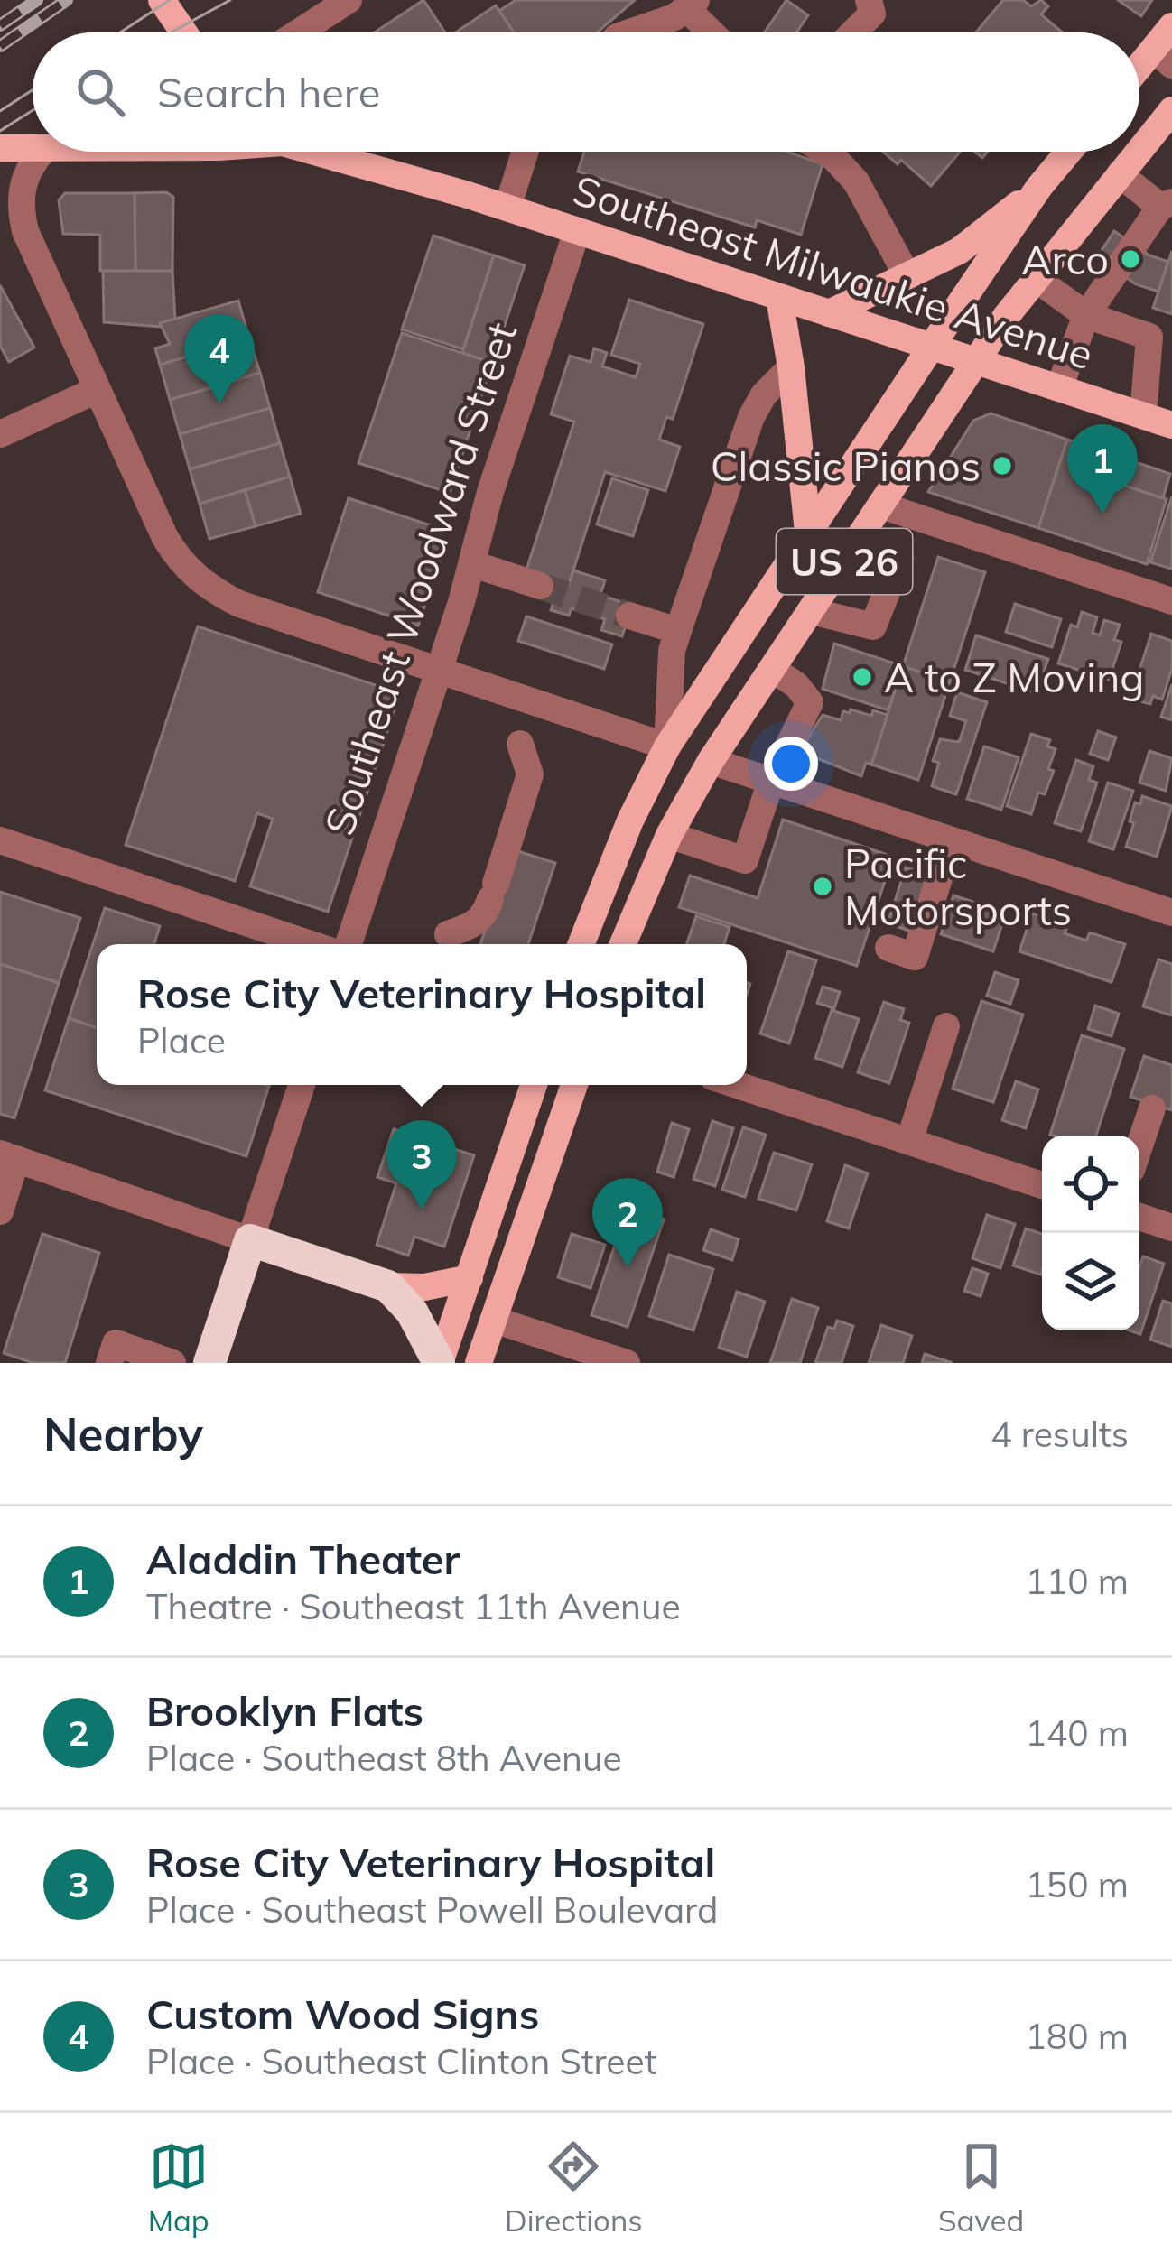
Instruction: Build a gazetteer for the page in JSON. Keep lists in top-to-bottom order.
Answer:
{
  "streets": {
    "main road": ["Southeast Milwaukie Avenue", "US 26"],
    "street": ["Southeast Woodward Street"]
  },
  "crossings": [
    ["Southeast Milwaukie Avenue", "US 26"],
    ["Southeast Milwaukie Avenue", "Southeast Woodward Street"]
  ],
  "places": [
    "Arco",
    "Classic Pianos",
    "A to Z Moving",
    "Pacific Motorsports"
  ],
  "page": {
    "search": "Search here",
    "pins": [
      "4",
      "1",
      "3",
      "2"
    ],
    "popup": ["Rose City Veterinary Hospital", "Place"],
    "heading": ["Nearby", "4 results"],
    "list": [
      {
        "mark": "1",
        "name": "Aladdin Theater",
        "note": "Theatre · Southeast 11th Avenue",
        "value": "110 m"
      },
      {
        "mark": "2",
        "name": "Brooklyn Flats",
        "note": "Place · Southeast 8th Avenue",
        "value": "140 m"
      },
      {
        "mark": "3",
        "name": "Rose City Veterinary Hospital",
        "note": "Place · Southeast Powell Boulevard",
        "value": "150 m"
      },
      {
        "mark": "4",
        "name": "Custom Wood Signs",
        "note": "Place · Southeast Clinton Street",
        "value": "180 m"
      }
    ],
    "nav": ["Map", "Directions", "Saved"]
  }
}
